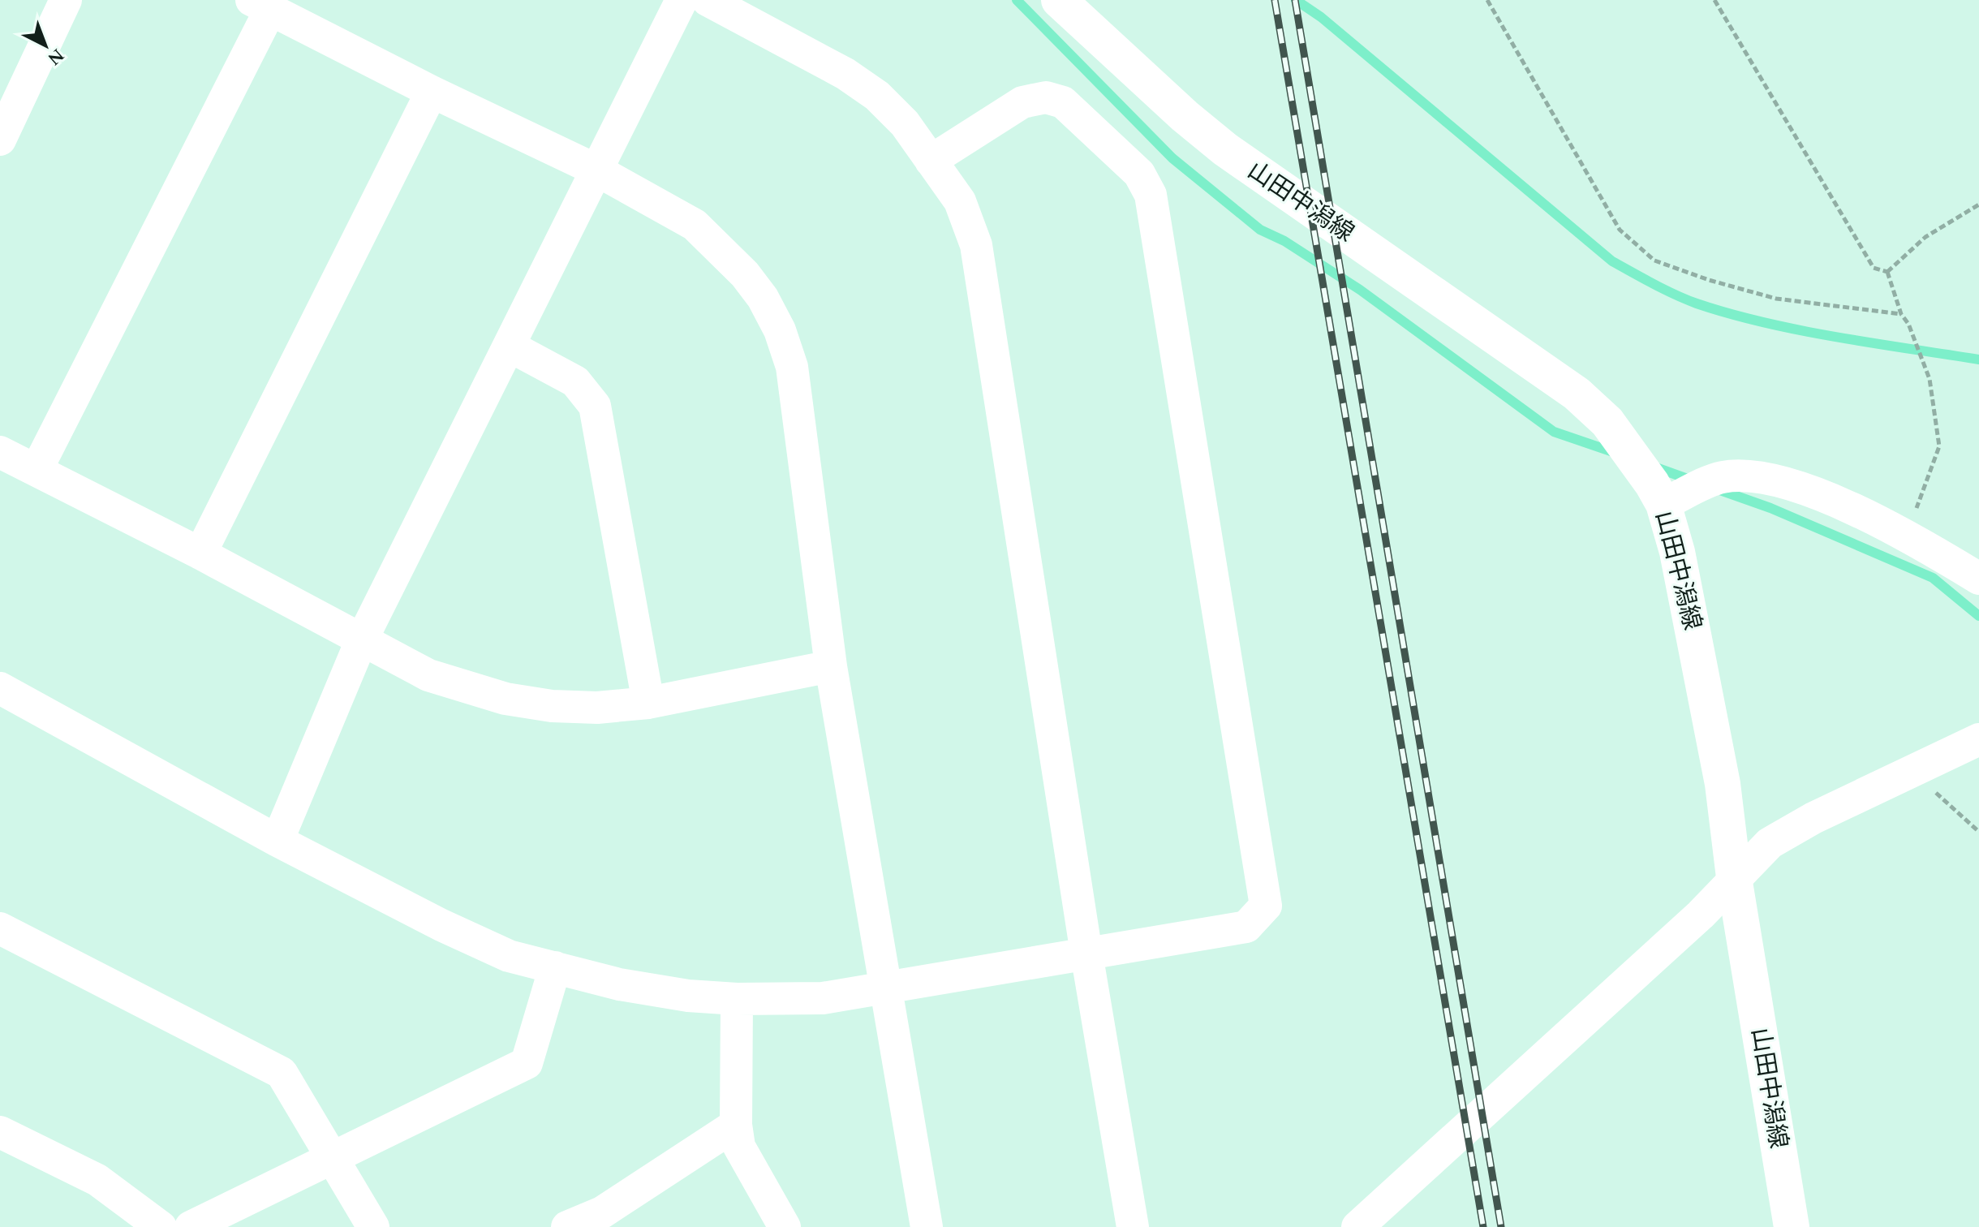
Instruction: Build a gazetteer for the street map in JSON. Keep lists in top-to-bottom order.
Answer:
{
  "streets": {
    "main road": ["山田中潟線"]
  },
  "north": "bottom right"
}
